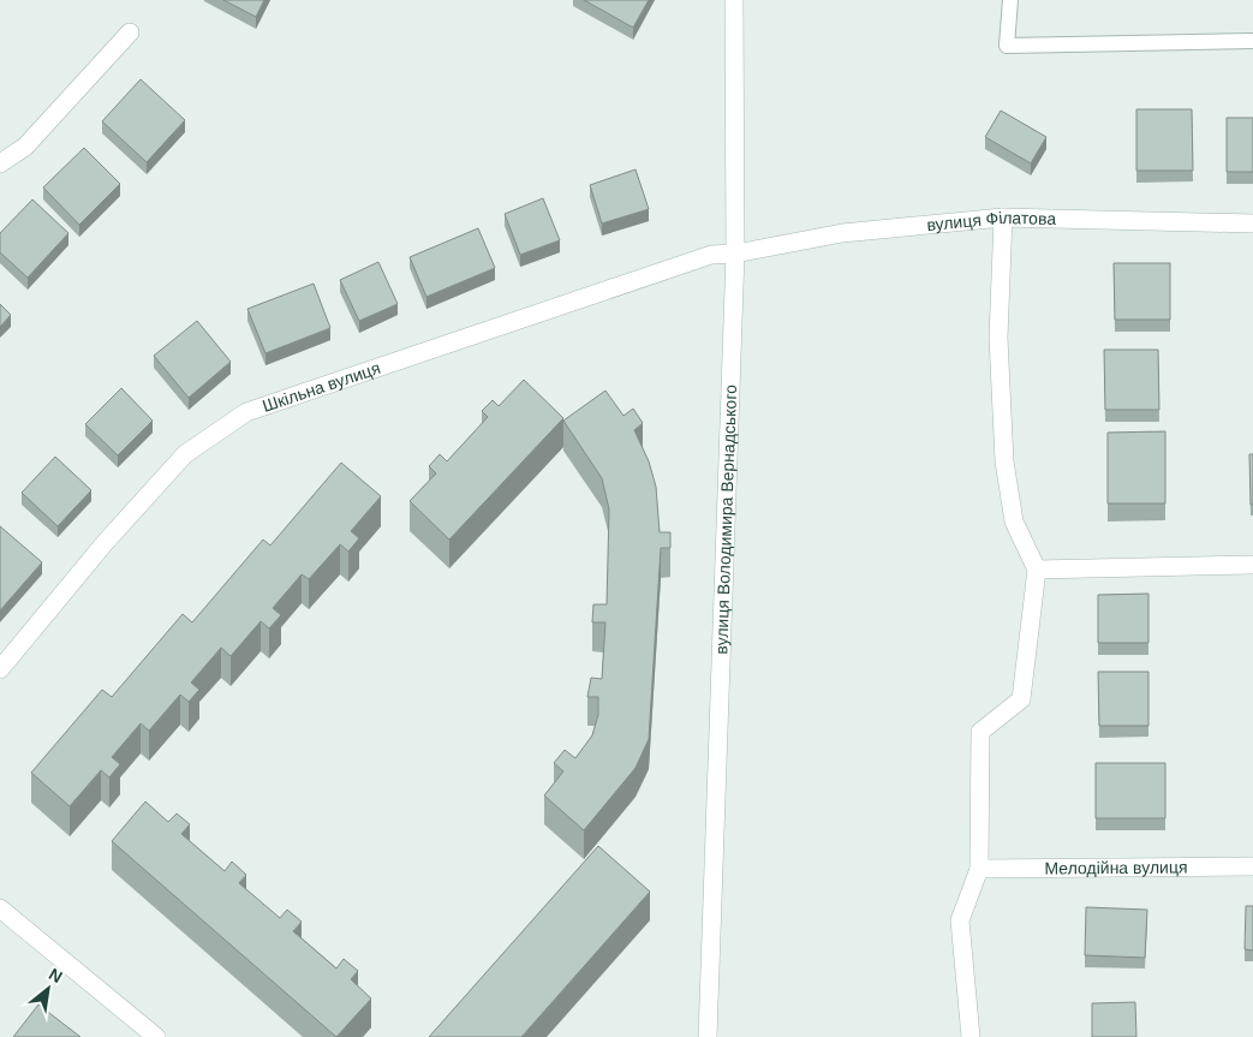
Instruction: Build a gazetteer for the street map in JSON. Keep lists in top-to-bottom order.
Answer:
{
  "streets": {
    "street": [
      "вулиця Філатова",
      "Шкільна вулиця",
      "вулиця Володимира Вернадського",
      "Мелодійна вулиця"
    ]
  },
  "crossings": [
    ["вулиця Філатова", "Шкільна вулиця"],
    ["вулиця Філатова", "вулиця Володимира Вернадського"],
    ["Шкільна вулиця", "вулиця Володимира Вернадського"]
  ],
  "north": "top right"
}
